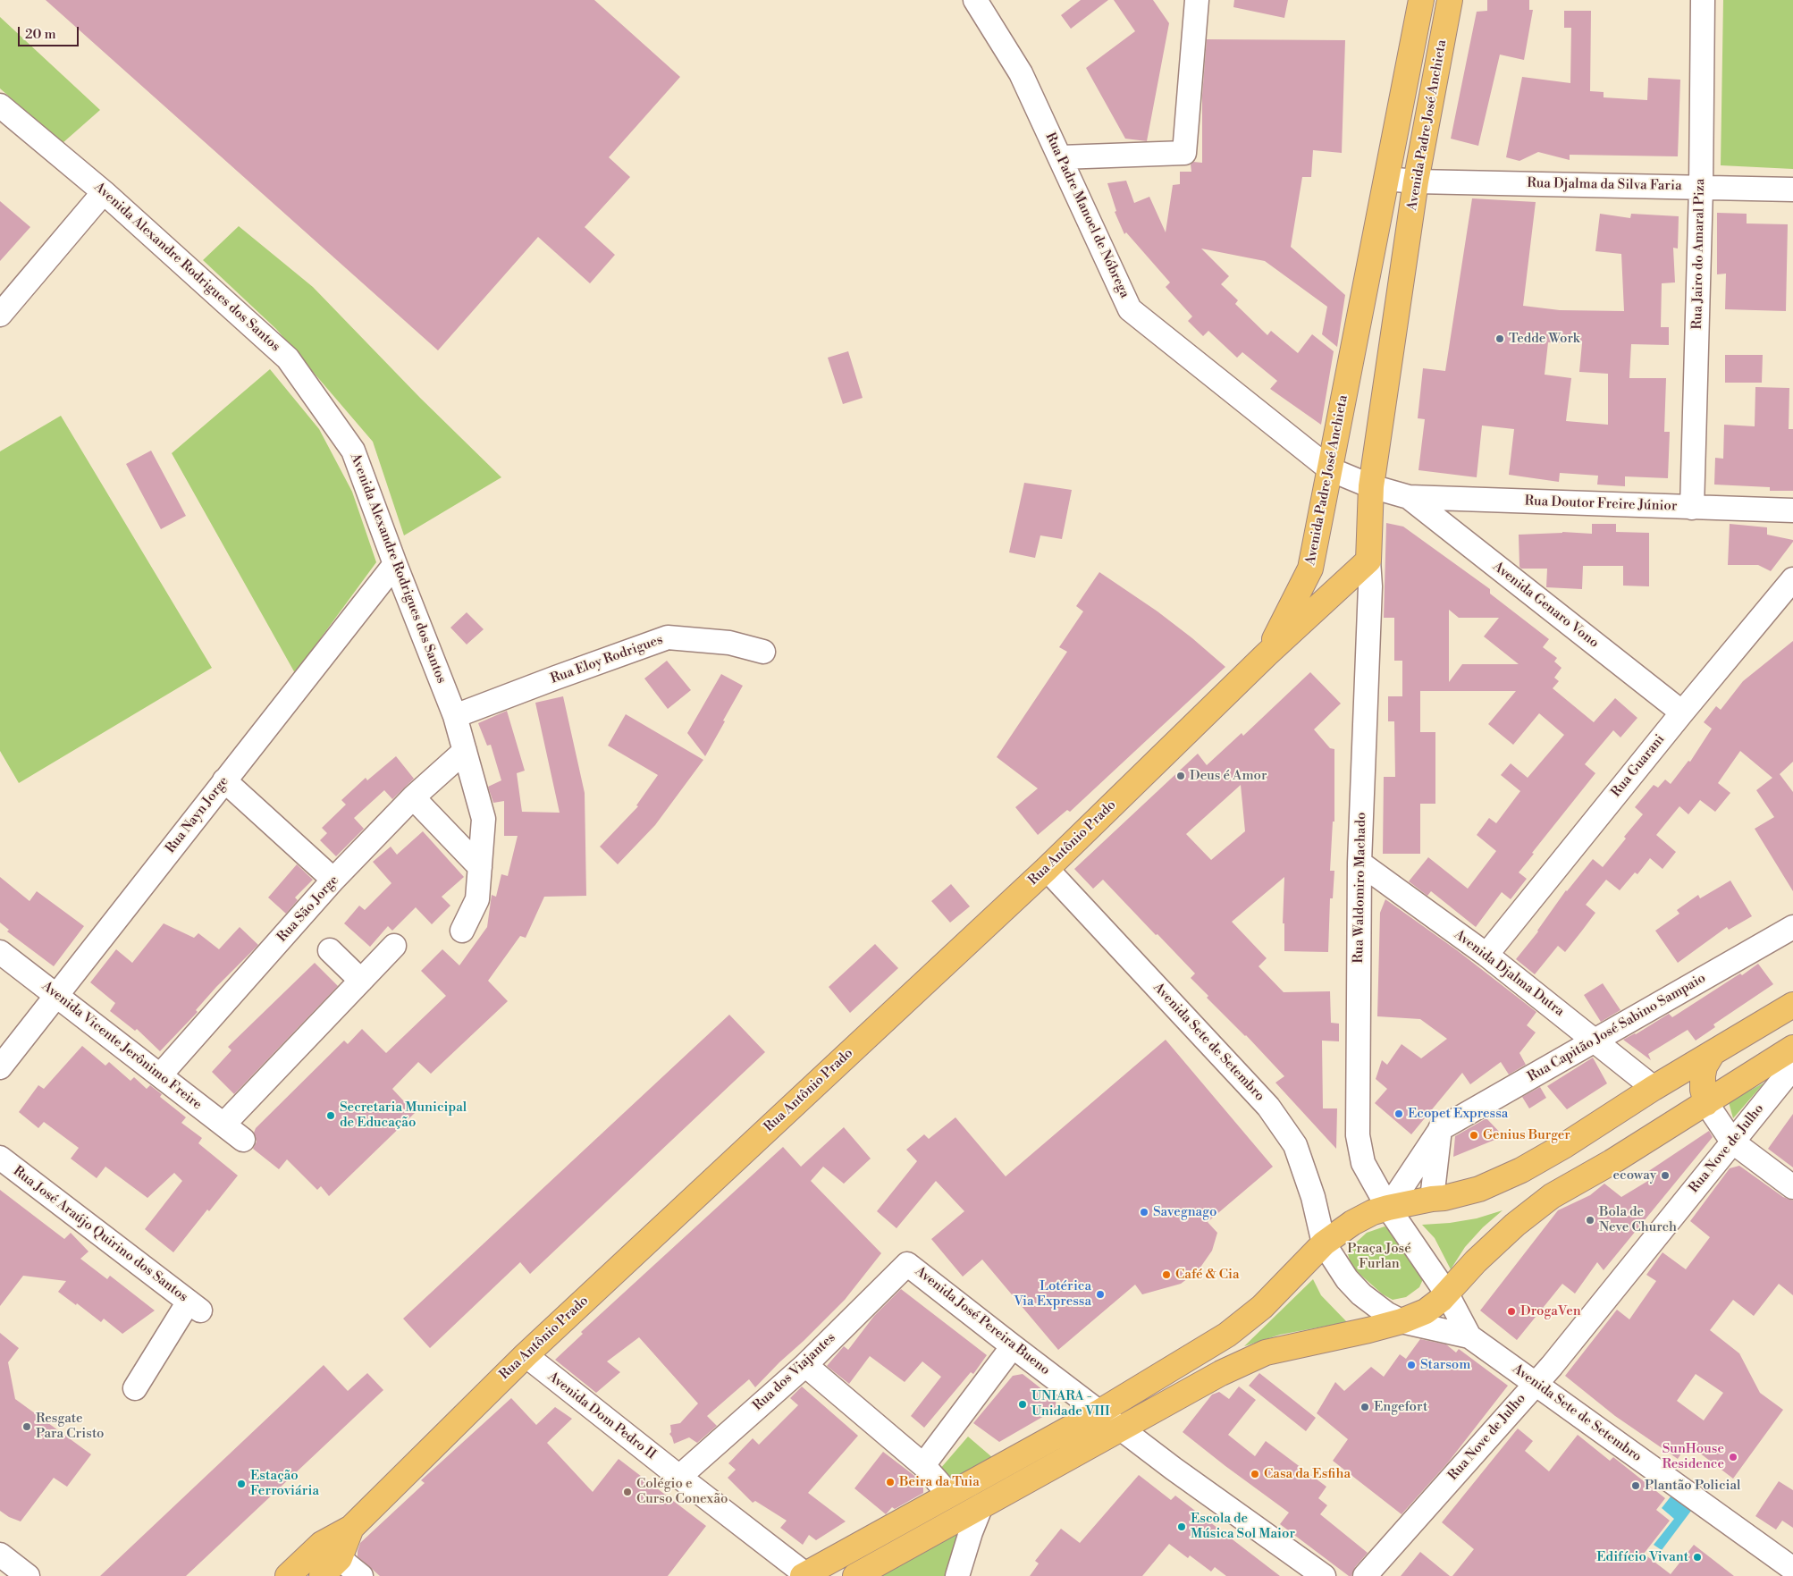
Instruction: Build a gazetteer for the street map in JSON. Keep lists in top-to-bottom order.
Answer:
{
  "streets": {
    "main road": ["Avenida Padre José Anchieta", "Rua Antônio Prado"],
    "street": [
      "Rua Djalma da Silva Faria",
      "Rua Padre Manoel de Nóbrega",
      "Rua Jairo do Amaral Piza",
      "Avenida Alexandre Rodrigues dos Santos",
      "Rua Doutor Freire Júnior",
      "Avenida Genaro Vono",
      "Rua Eloy Rodrigues",
      "Rua Guarani",
      "Rua Nayn Jorge",
      "Rua Waldomiro Machado",
      "Rua São Jorge",
      "Avenida Djalma Dutra",
      "Rua Capitão José Sabino Sampaio",
      "Avenida Sete de Setembro",
      "Avenida Vicente Jerônimo Freire",
      "Rua Nove de Julho",
      "Rua José Araújo Quirino dos Santos",
      "Avenida José Pereira Bueno",
      "Rua dos Viajantes",
      "Avenida Dom Pedro II"
    ]
  },
  "crossings": [
    ["Avenida Padre José Anchieta", "Rua Djalma da Silva Faria"],
    ["Avenida Padre José Anchieta", "Rua Padre Manoel de Nóbrega"],
    ["Avenida Padre José Anchieta", "Rua Antônio Prado"],
    ["Avenida Padre José Anchieta", "Rua Waldomiro Machado"],
    ["Rua Djalma da Silva Faria", "Rua Jairo do Amaral Piza"],
    ["Rua Padre Manoel de Nóbrega", "Rua Doutor Freire Júnior"],
    ["Rua Padre Manoel de Nóbrega", "Avenida Genaro Vono"],
    ["Rua Jairo do Amaral Piza", "Rua Doutor Freire Júnior"],
    ["Avenida Alexandre Rodrigues dos Santos", "Rua Eloy Rodrigues"],
    ["Avenida Alexandre Rodrigues dos Santos", "Rua Nayn Jorge"],
    ["Avenida Alexandre Rodrigues dos Santos", "Rua São Jorge"],
    ["Rua Doutor Freire Júnior", "Avenida Genaro Vono"],
    ["Avenida Genaro Vono", "Rua Guarani"],
    ["Rua Guarani", "Avenida Djalma Dutra"],
    ["Rua Nayn Jorge", "Avenida Vicente Jerônimo Freire"],
    ["Rua Antônio Prado", "Avenida Sete de Setembro"],
    ["Rua Antônio Prado", "Avenida Dom Pedro II"],
    ["Rua Waldomiro Machado", "Avenida Djalma Dutra"],
    ["Rua Waldomiro Machado", "Rua Capitão José Sabino Sampaio"],
    ["Rua Waldomiro Machado", "Avenida Sete de Setembro"],
    ["Rua São Jorge", "Avenida Vicente Jerônimo Freire"],
    ["Avenida Djalma Dutra", "Rua Capitão José Sabino Sampaio"],
    ["Avenida Sete de Setembro", "Rua Nove de Julho"],
    ["Avenida José Pereira Bueno", "Rua dos Viajantes"],
    ["Rua dos Viajantes", "Avenida Dom Pedro II"]
  ],
  "parks": ["Praça José Furlan"],
  "places": [
    "Tedde Work",
    "Deus é Amor",
    "Ecopet Expressa",
    "Secretaria Municipal de Educação",
    "Genius Burger",
    "ecoway",
    "Savegnago",
    "Bola de Neve Church",
    "Café & Cia",
    "Lotérica Via Expressa",
    "DrogaVen",
    "Starsom",
    "UNIARA - Unidade VIII",
    "Engefort",
    "Resgate Para Cristo",
    "SunHouse Residence",
    "Casa da Esfiha",
    "Beira da Tuia",
    "Estação Ferroviária",
    "Plantão Policial",
    "Colégio e Curso Conexão",
    "Escola de Música Sol Maior",
    "Edifício Vivant"
  ],
  "scale_bar": "20 m"
}
